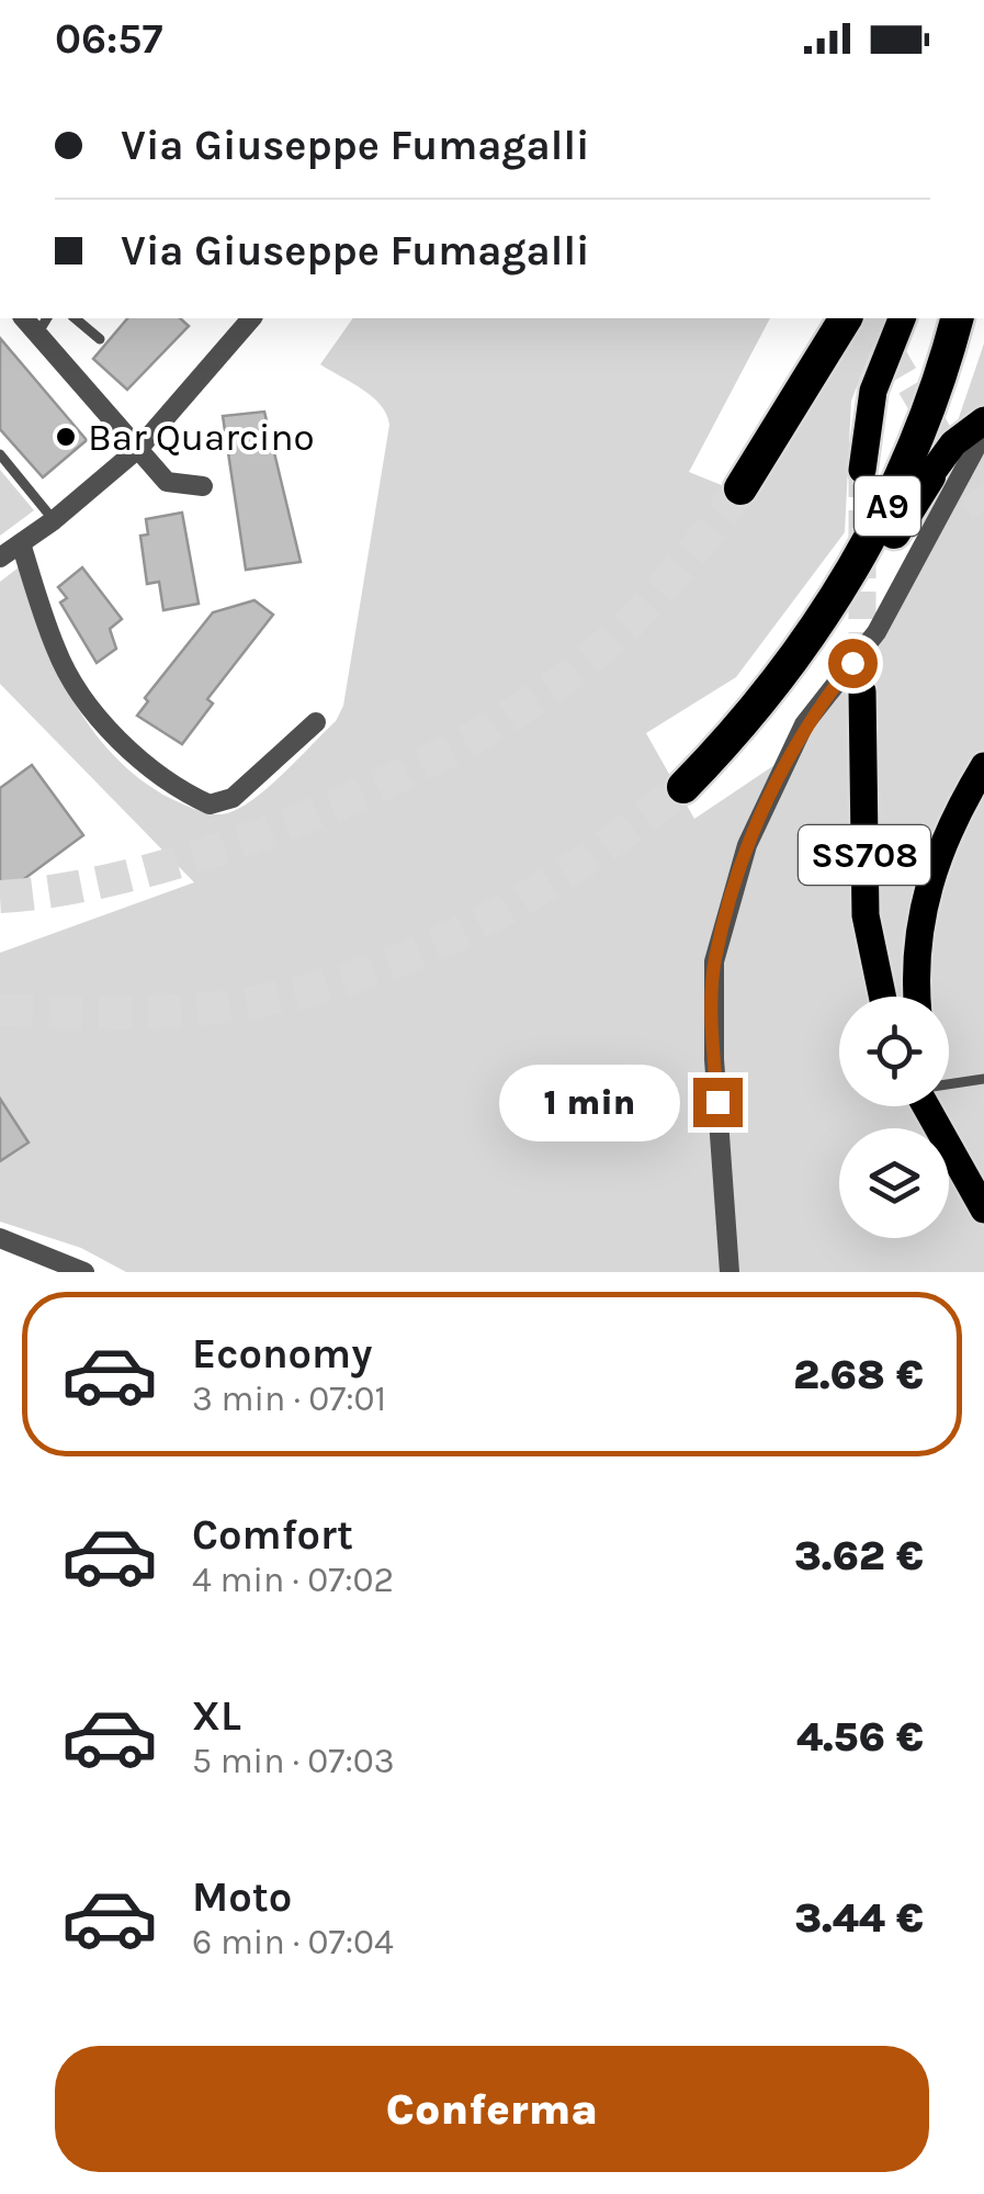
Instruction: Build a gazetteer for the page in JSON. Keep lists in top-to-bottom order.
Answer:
{
  "streets": {
    "highway": ["A9"],
    "main road": ["SS708"]
  },
  "places": ["Bar Quarcino"],
  "page": {
    "status": "06:57",
    "banner": ["Via Giuseppe Fumagalli", "Via Giuseppe Fumagalli"],
    "bubble": "1 min",
    "list": [
      {
        "name": "Economy",
        "note": "3 min · 07:01",
        "value": "2.68 €"
      },
      {
        "name": "Comfort",
        "note": "4 min · 07:02",
        "value": "3.62 €"
      },
      {
        "name": "XL",
        "note": "5 min · 07:03",
        "value": "4.56 €"
      },
      {
        "name": "Moto",
        "note": "6 min · 07:04",
        "value": "3.44 €"
      }
    ],
    "buttons": "Conferma"
  }
}
